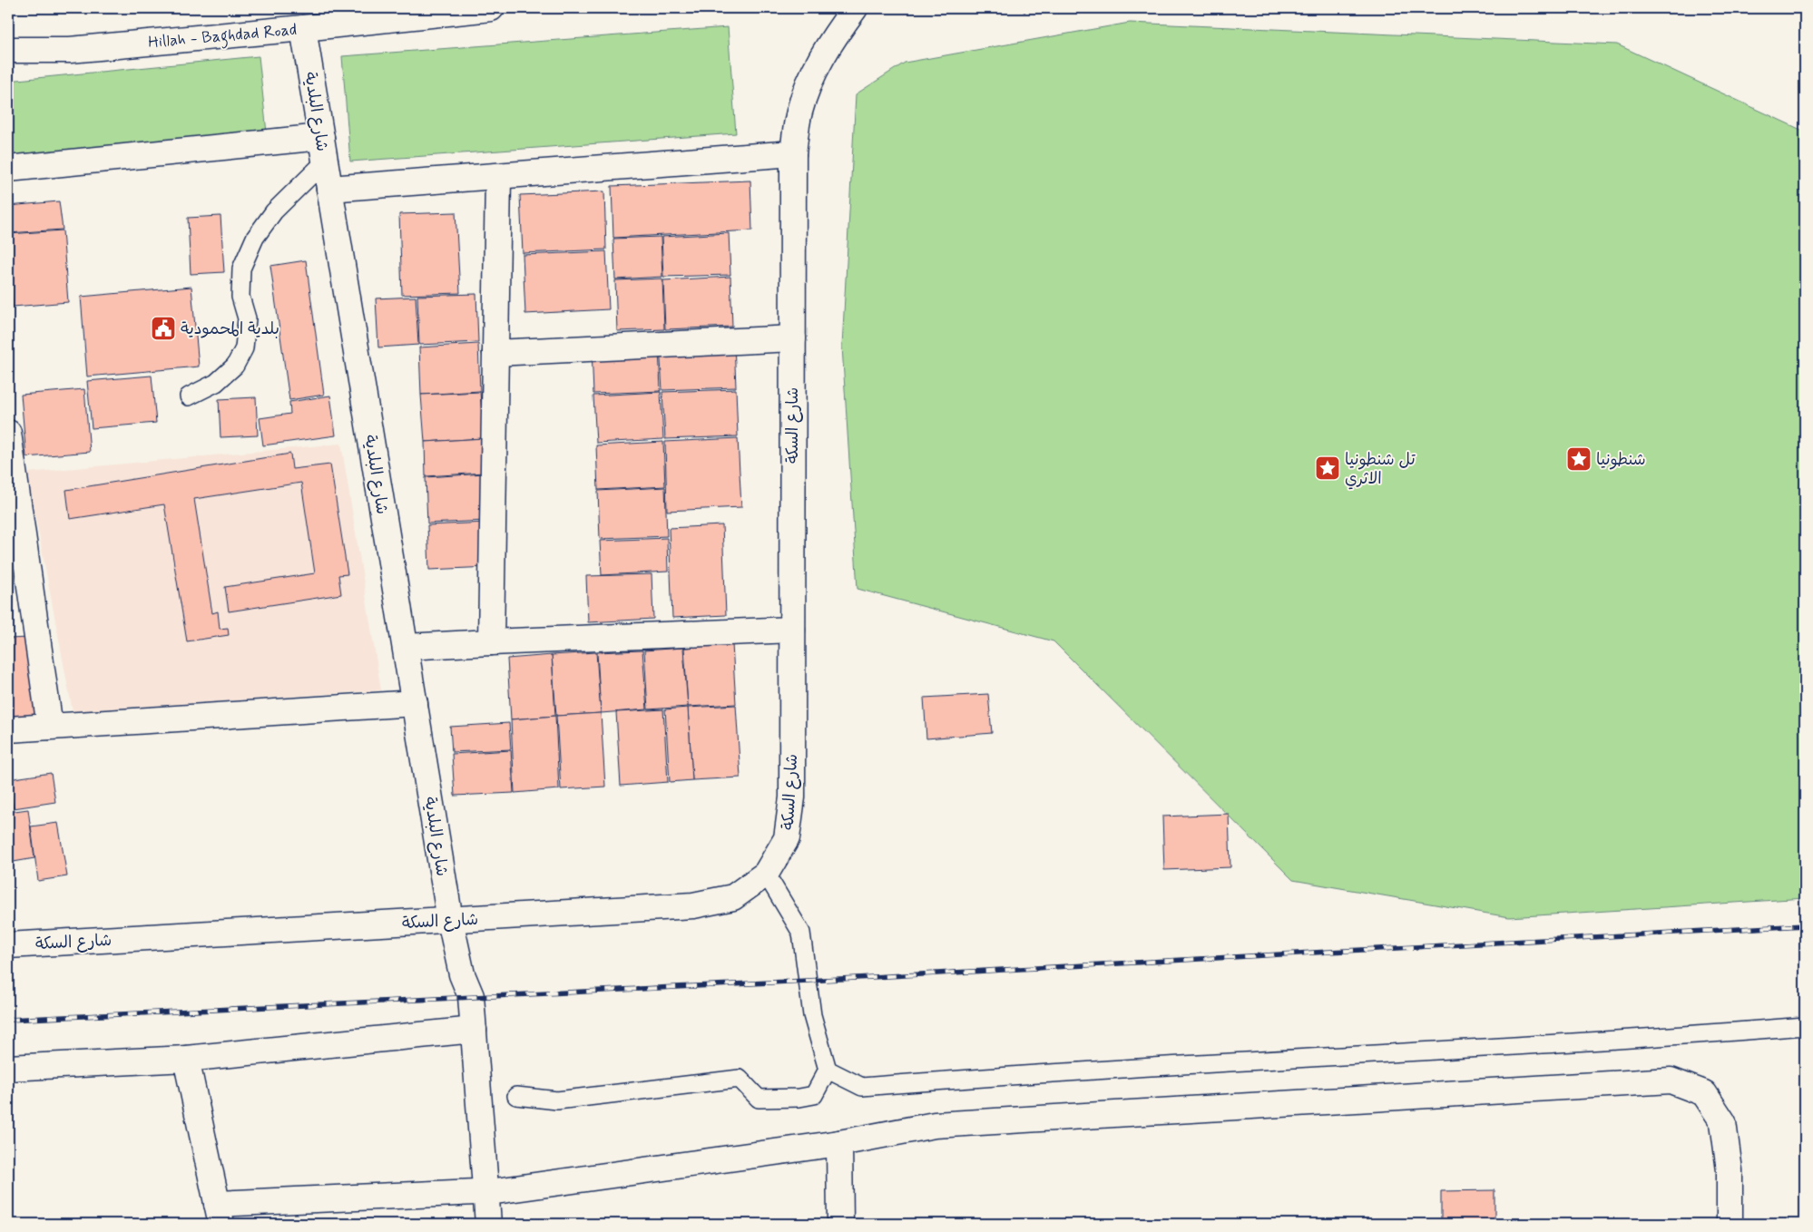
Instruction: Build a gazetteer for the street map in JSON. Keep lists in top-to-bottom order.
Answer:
{
  "streets": {
    "street": ["Hillah - Baghdad Road", "شارع البلدية", "شارع السكة"]
  },
  "crossings": [
    ["Hillah - Baghdad Road", "شارع البلدية"],
    ["شارع البلدية", "شارع السكة"]
  ],
  "places": {
    "public building": ["بلدية المحمودية"],
    "place": ["شنطونيا", "تل شنطونيا الاثري"]
  }
}
